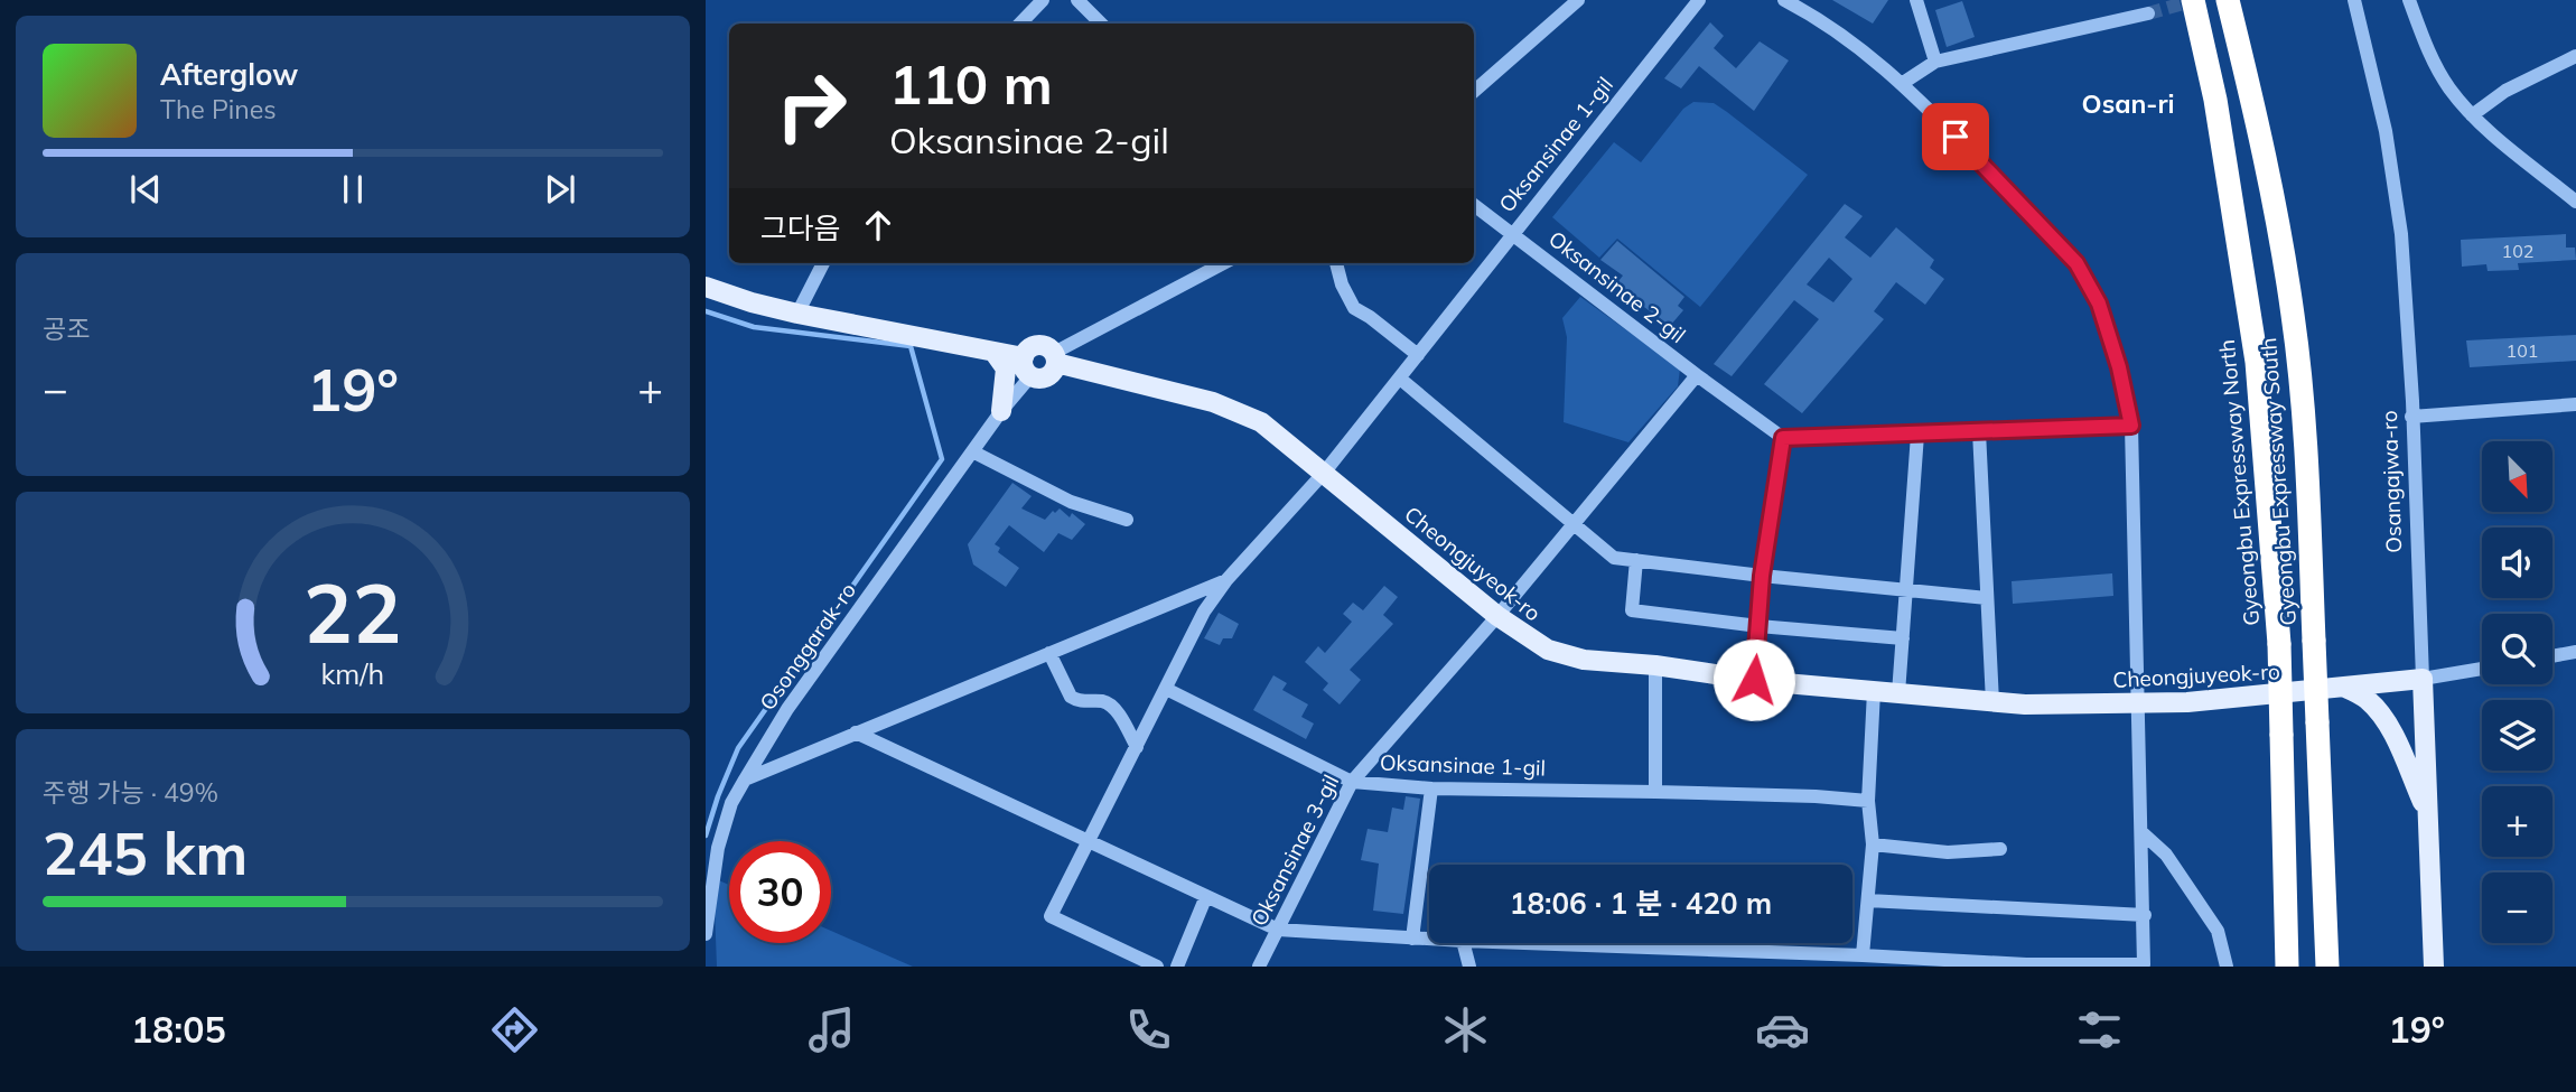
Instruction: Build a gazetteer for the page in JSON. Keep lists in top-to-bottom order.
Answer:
{
  "streets": {
    "highway": ["Gyeongbu Expressway South", "Gyeongbu Expressway North"],
    "main road": ["Osangajwa-ro", "Cheongjuyeok-ro"],
    "street": [
      "Oksansinae 1-gil",
      "Oksansinae 2-gil",
      "Osonggarak-ro",
      "Oksansinae 3-gil"
    ]
  },
  "crossings": [
    ["Oksansinae 1-gil", "Oksansinae 2-gil"],
    ["Oksansinae 1-gil", "Cheongjuyeok-ro"],
    ["Oksansinae 1-gil", "Osonggarak-ro"],
    ["Oksansinae 1-gil", "Oksansinae 3-gil"],
    ["Osangajwa-ro", "Cheongjuyeok-ro"],
    ["Cheongjuyeok-ro", "Oksansinae 3-gil"]
  ],
  "districts": ["Osan-ri"],
  "house_numbers": ["102", "101"],
  "north": "bottom right",
  "page": {
    "turn": ["110 m", "Oksansinae 2-gil"],
    "song": ["Afterglow", "The Pines"],
    "then": "그다음",
    "tile": [
      "공조",
      ["주행 가능 · 49%", "245 km"]
    ],
    "heat": ["−", "19°", "+"],
    "map_buttons": ["+", "−"],
    "limit": "30",
    "trip": "18:06 · 1 분 · 420 m",
    "tabs": ["18:05", "19°"],
    "gauge": ["22", "km/h"]
  }
}
